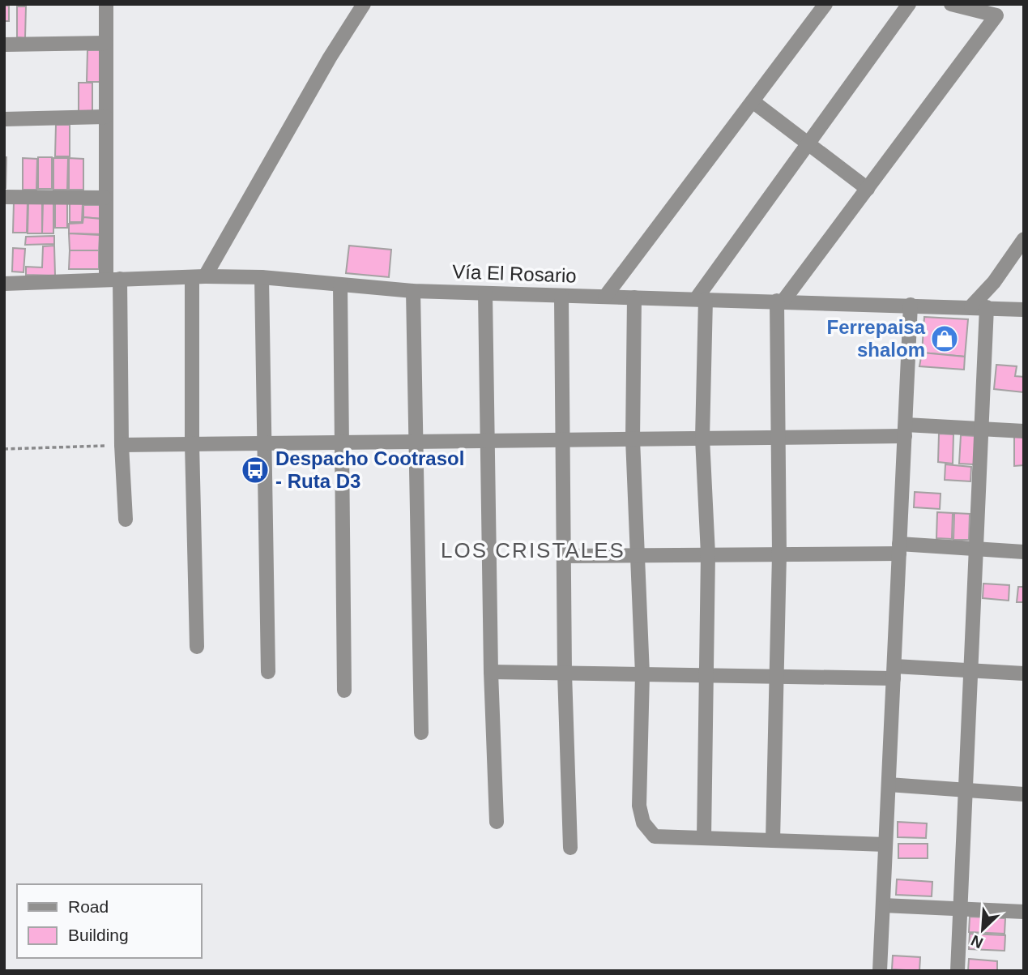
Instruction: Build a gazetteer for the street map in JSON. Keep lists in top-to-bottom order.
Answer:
{
  "streets": {
    "street": ["Vía El Rosario"]
  },
  "districts": ["LOS CRISTALES"],
  "places": {
    "shop": ["Ferrepaisa shalom"],
    "bus stop": ["Despacho Cootrasol - Ruta D3"]
  },
  "legend": ["Road", "Building"],
  "north": "bottom left"
}
